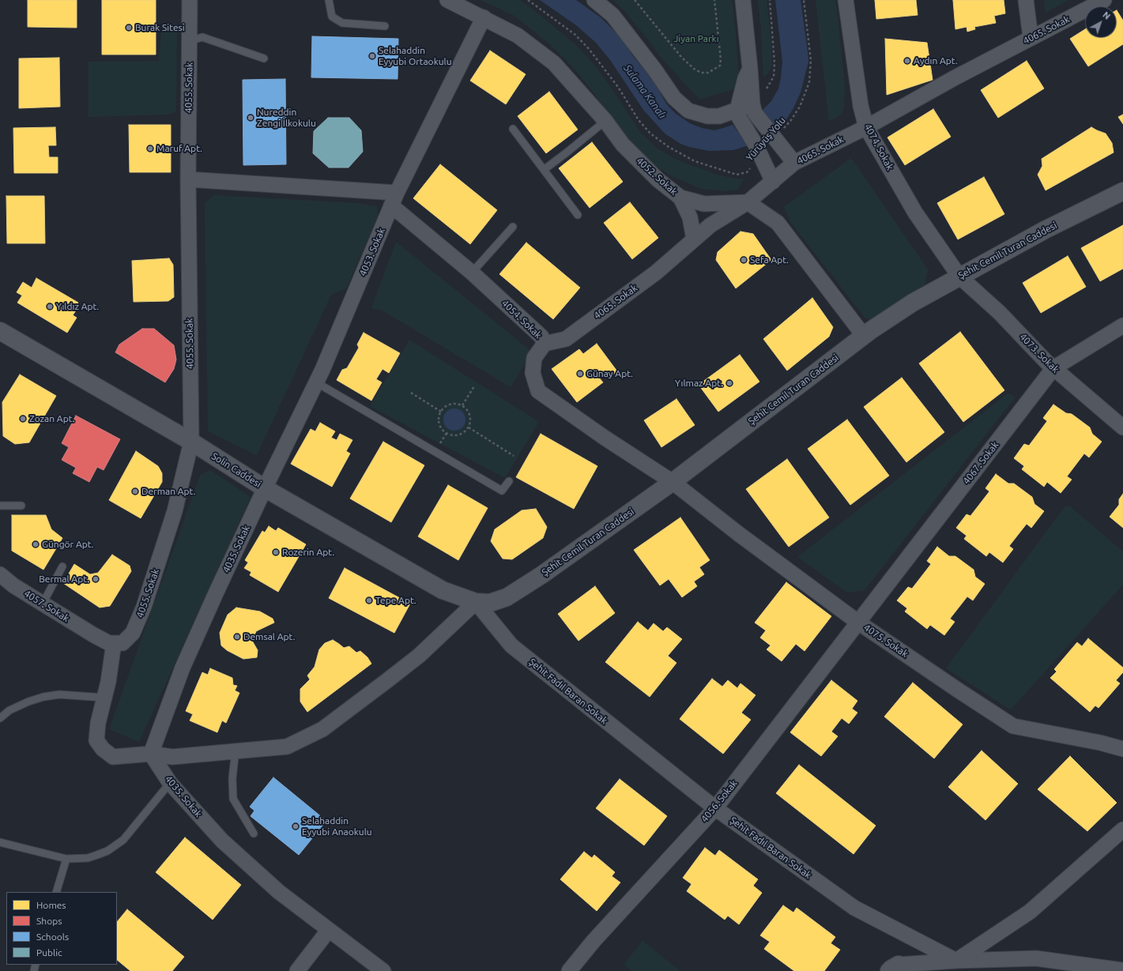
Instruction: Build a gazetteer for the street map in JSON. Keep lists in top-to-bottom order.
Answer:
{
  "streets": {
    "street": [
      "4065. Sokak",
      "4055. Sokak",
      "4074. Sokak",
      "4052. Sokak",
      "Şehit Cemil Turan Caddesi",
      "4053. Sokak",
      "4054. Sokak",
      "4073. Sokak",
      "4067. Sokak",
      "Solin Caddesi",
      "4035. Sokak",
      "4057. Sokak",
      "4075. Sokak",
      "Şehit Fadıl Baran Sokak",
      "4056. Sokak"
    ],
    "path": ["Yürüyüş Yolu"]
  },
  "crossings": [
    ["4065. Sokak", "4074. Sokak"],
    ["4065. Sokak", "4052. Sokak"],
    ["4065. Sokak", "4054. Sokak"],
    ["4055. Sokak", "Solin Caddesi"],
    ["4055. Sokak", "4057. Sokak"],
    ["4074. Sokak", "Şehit Cemil Turan Caddesi"],
    ["4074. Sokak", "4073. Sokak"],
    ["4052. Sokak", "4053. Sokak"],
    ["Şehit Cemil Turan Caddesi", "4054. Sokak"],
    ["Şehit Cemil Turan Caddesi", "4073. Sokak"],
    ["Şehit Cemil Turan Caddesi", "Solin Caddesi"],
    ["Şehit Cemil Turan Caddesi", "4075. Sokak"],
    ["Şehit Cemil Turan Caddesi", "Şehit Fadıl Baran Sokak"],
    ["4053. Sokak", "4054. Sokak"],
    ["4053. Sokak", "Solin Caddesi"],
    ["4053. Sokak", "4035. Sokak"],
    ["4054. Sokak", "4075. Sokak"],
    ["4073. Sokak", "4067. Sokak"],
    ["4067. Sokak", "4075. Sokak"],
    ["4067. Sokak", "4056. Sokak"],
    ["Solin Caddesi", "4035. Sokak"],
    ["Solin Caddesi", "Şehit Fadıl Baran Sokak"],
    ["4075. Sokak", "4056. Sokak"],
    ["Şehit Fadıl Baran Sokak", "4056. Sokak"]
  ],
  "water": ["Sulama Kanalı"],
  "parks": ["Jiyan Parkı"],
  "places": [
    "Burak Sitesi",
    "Selahaddin Eyyubi Ortaokulu",
    "Aydın Apt.",
    "Nureddin Zengi İlkokulu",
    "Maruf Apt.",
    "Sefa Apt.",
    "Yıldız Apt.",
    "Günay Apt.",
    "Yılmaz Apt.",
    "Zozan Apt.",
    "Derman Apt.",
    "Güngör Apt.",
    "Rozerin Apt.",
    "Bermal Apt.",
    "Tepe Apt.",
    "Demsal Apt.",
    "Selahaddin Eyyubi Anaokulu"
  ],
  "legend": [
    "Homes",
    "Shops",
    "Schools",
    "Public"
  ],
  "north": "top right"
}
